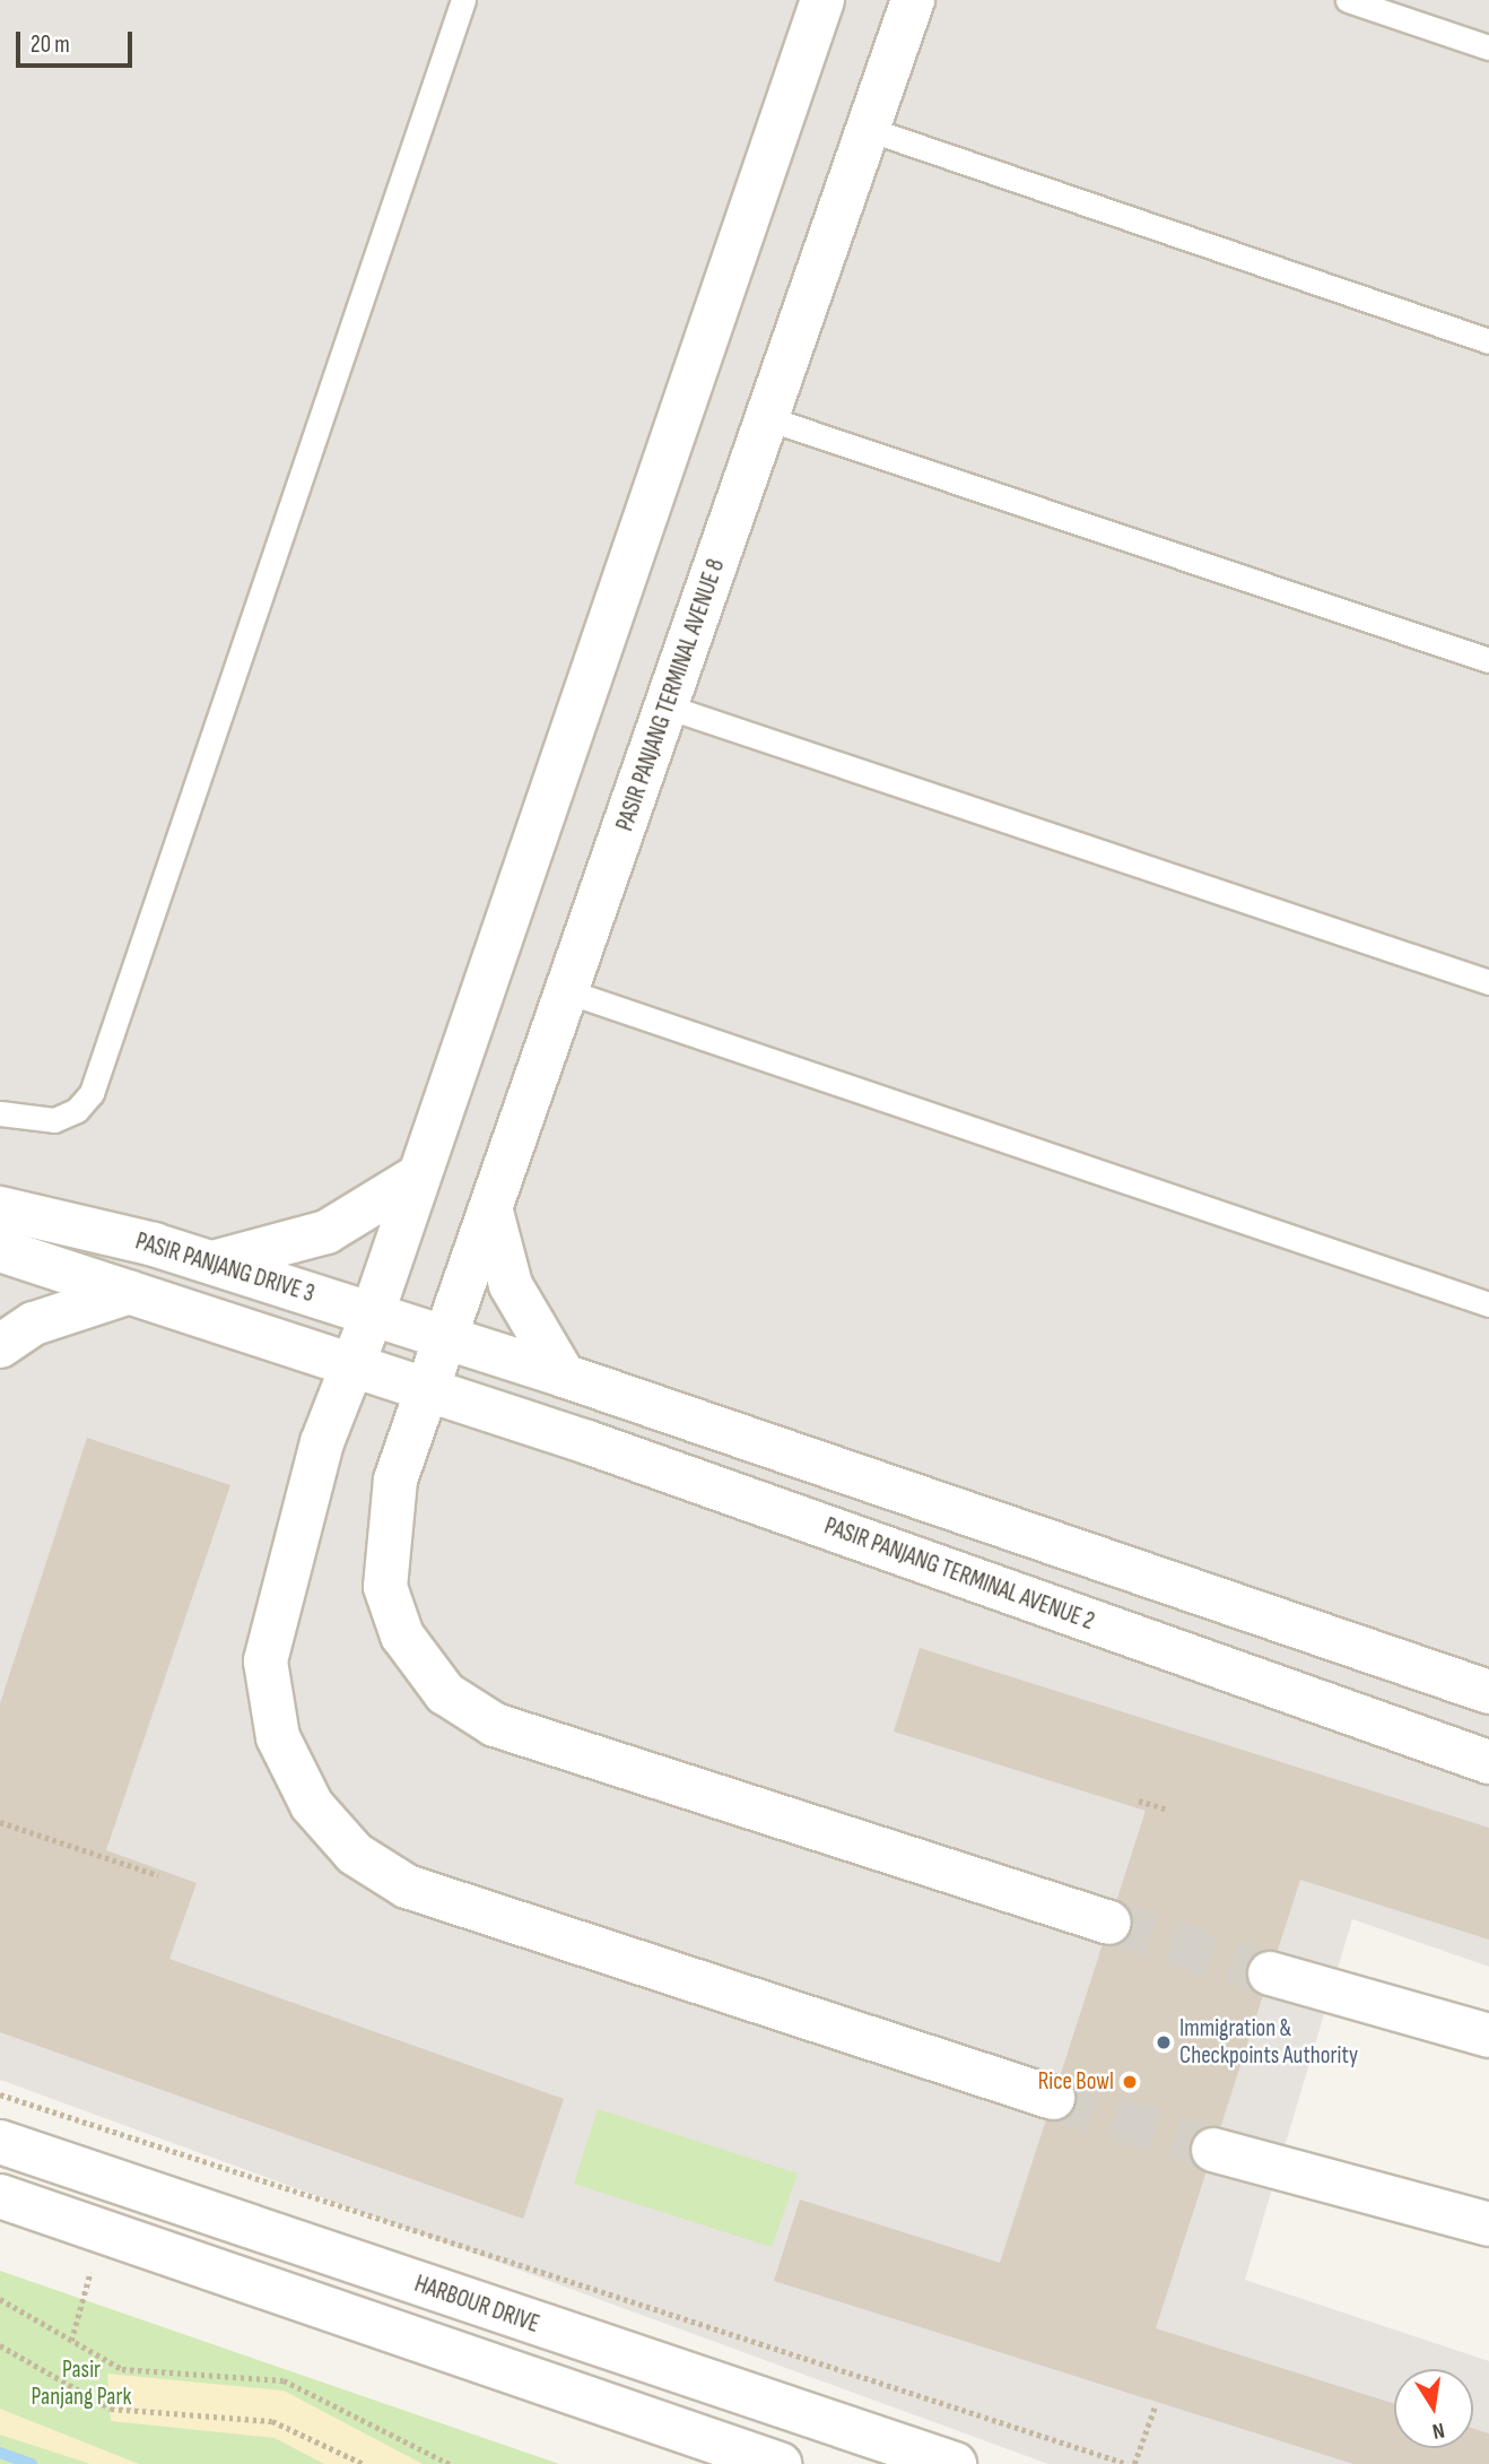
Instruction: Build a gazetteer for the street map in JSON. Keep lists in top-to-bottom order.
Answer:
{
  "streets": {
    "street": [
      "PASIR PANJANG TERMINAL AVENUE 8",
      "PASIR PANJANG DRIVE 3",
      "PASIR PANJANG TERMINAL AVENUE 2",
      "HARBOUR DRIVE"
    ]
  },
  "crossings": [
    ["PASIR PANJANG TERMINAL AVENUE 8", "PASIR PANJANG DRIVE 3"],
    ["PASIR PANJANG TERMINAL AVENUE 8", "PASIR PANJANG TERMINAL AVENUE 2"]
  ],
  "parks": ["Pasir Panjang Park"],
  "places": ["Immigration & Checkpoints Authority", "Rice Bowl"],
  "scale_bar": "20 m",
  "north": "bottom"
}
